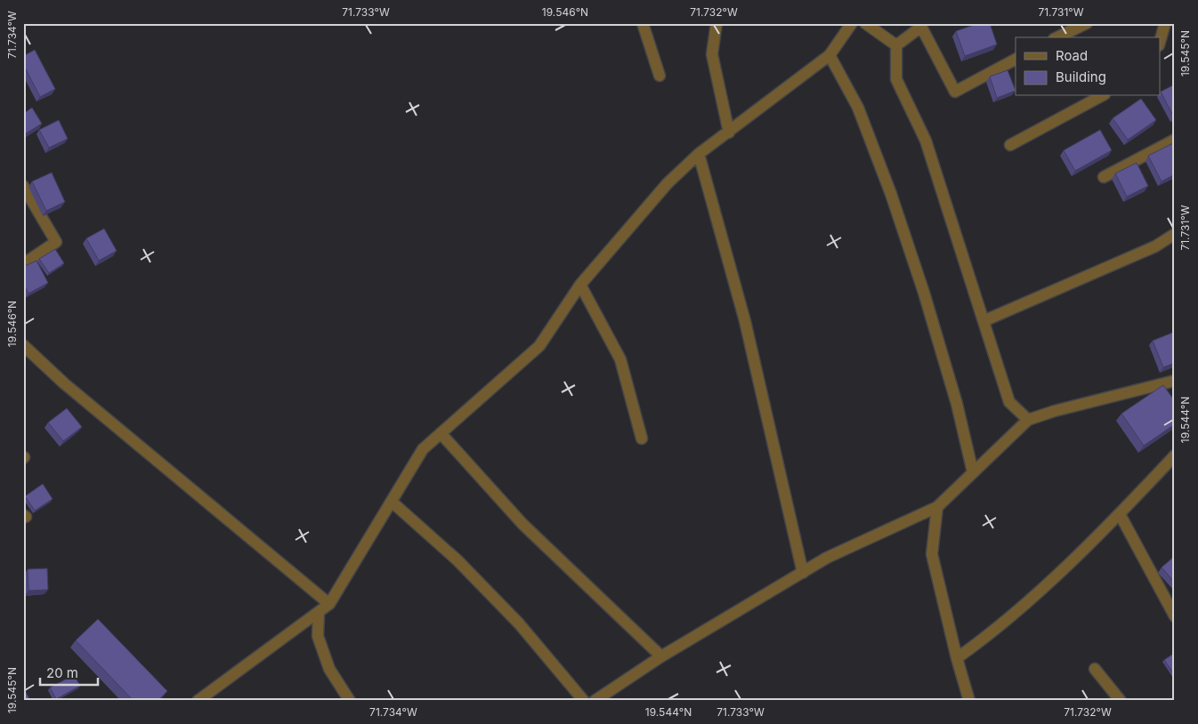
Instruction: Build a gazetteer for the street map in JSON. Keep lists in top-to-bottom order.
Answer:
{
  "legend": ["Road", "Building"],
  "scale_bar": "20 m",
  "coordinates": [
    "71.733°W",
    "19.546°N",
    "71.732°W",
    "71.731°W",
    "71.734°W",
    "19.545°N",
    "19.544°N"
  ]
}
